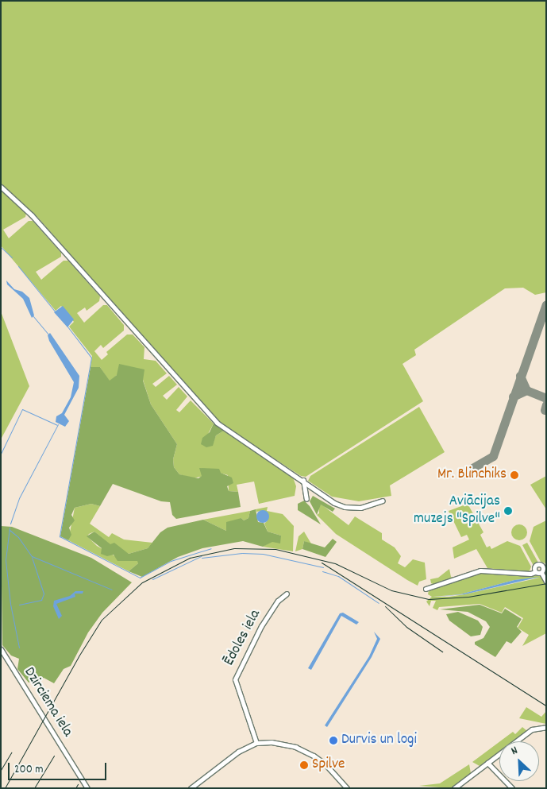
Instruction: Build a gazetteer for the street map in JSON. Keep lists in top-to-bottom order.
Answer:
{
  "streets": {
    "street": ["Ēdoles iela", "Dzirciema iela"]
  },
  "places": [
    "Mr. Blinchiks",
    "Aviācijas muzejs \"Spilve\"",
    "Durvis un logi",
    "Spilve"
  ],
  "scale_bar": "200 m",
  "north": "top left"
}
